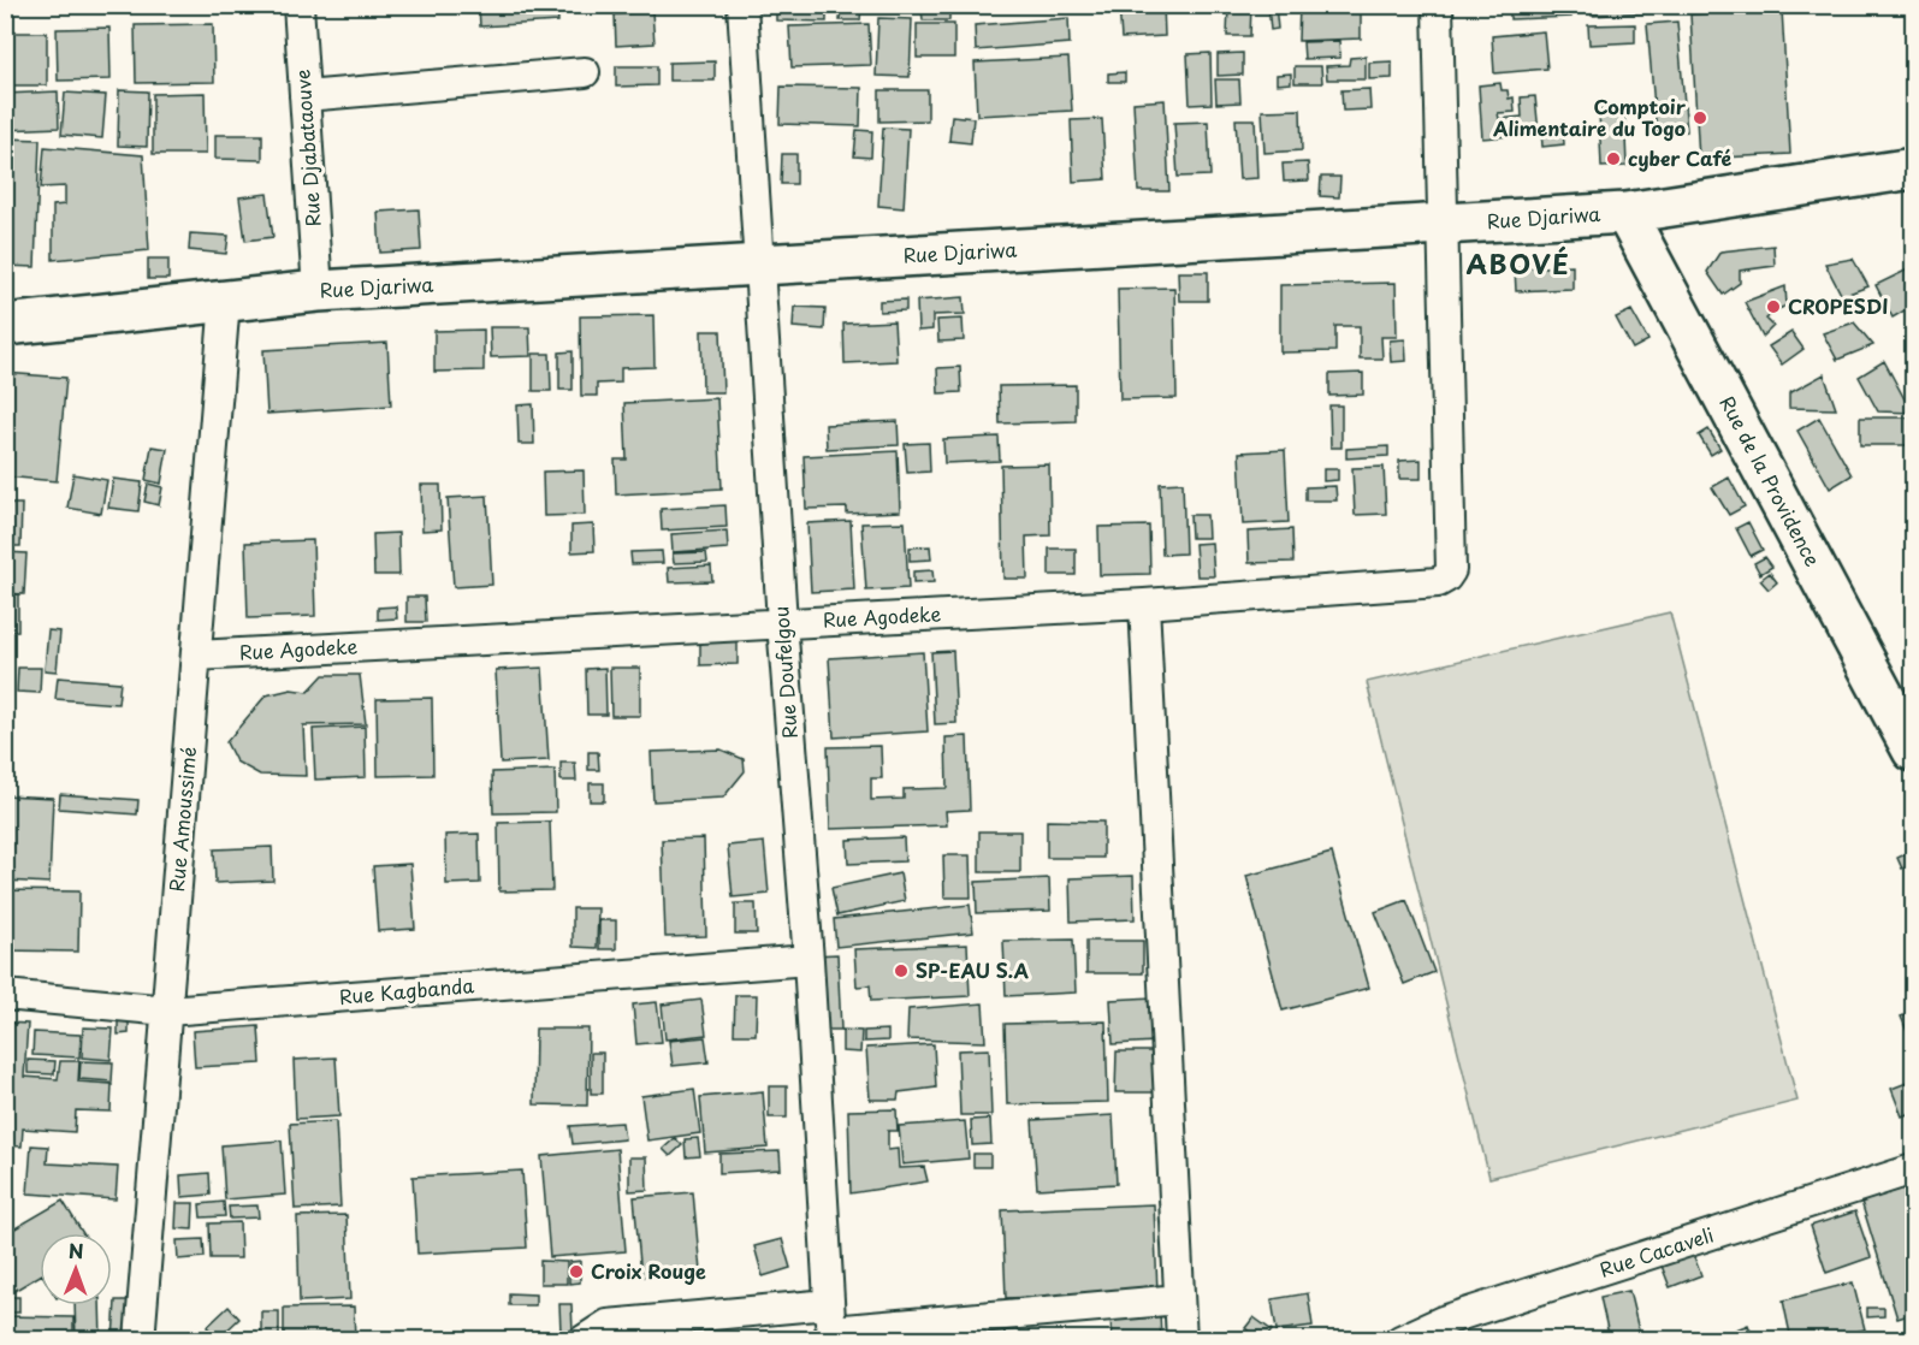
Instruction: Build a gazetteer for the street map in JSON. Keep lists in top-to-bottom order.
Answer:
{
  "streets": {
    "street": [
      "Rue Djabataouve",
      "Rue Djariwa",
      "Rue de la Providence",
      "Rue Agodeke",
      "Rue Doufelgou",
      "Rue Amoussimé",
      "Rue Kagbanda",
      "Rue Cacaveli"
    ]
  },
  "crossings": [
    ["Rue Djabataouve", "Rue Djariwa"],
    ["Rue Djariwa", "Rue de la Providence"],
    ["Rue Djariwa", "Rue Agodeke"],
    ["Rue Djariwa", "Rue Doufelgou"],
    ["Rue Djariwa", "Rue Amoussimé"],
    ["Rue Agodeke", "Rue Doufelgou"],
    ["Rue Agodeke", "Rue Amoussimé"],
    ["Rue Doufelgou", "Rue Kagbanda"],
    ["Rue Amoussimé", "Rue Kagbanda"]
  ],
  "districts": ["ABOVÉ"],
  "places": [
    "Comptoir Alimentaire du Togo",
    "cyber Café",
    "CROPESDI",
    "SP-EAU S.A",
    "Croix Rouge"
  ],
  "north": "top"
}
